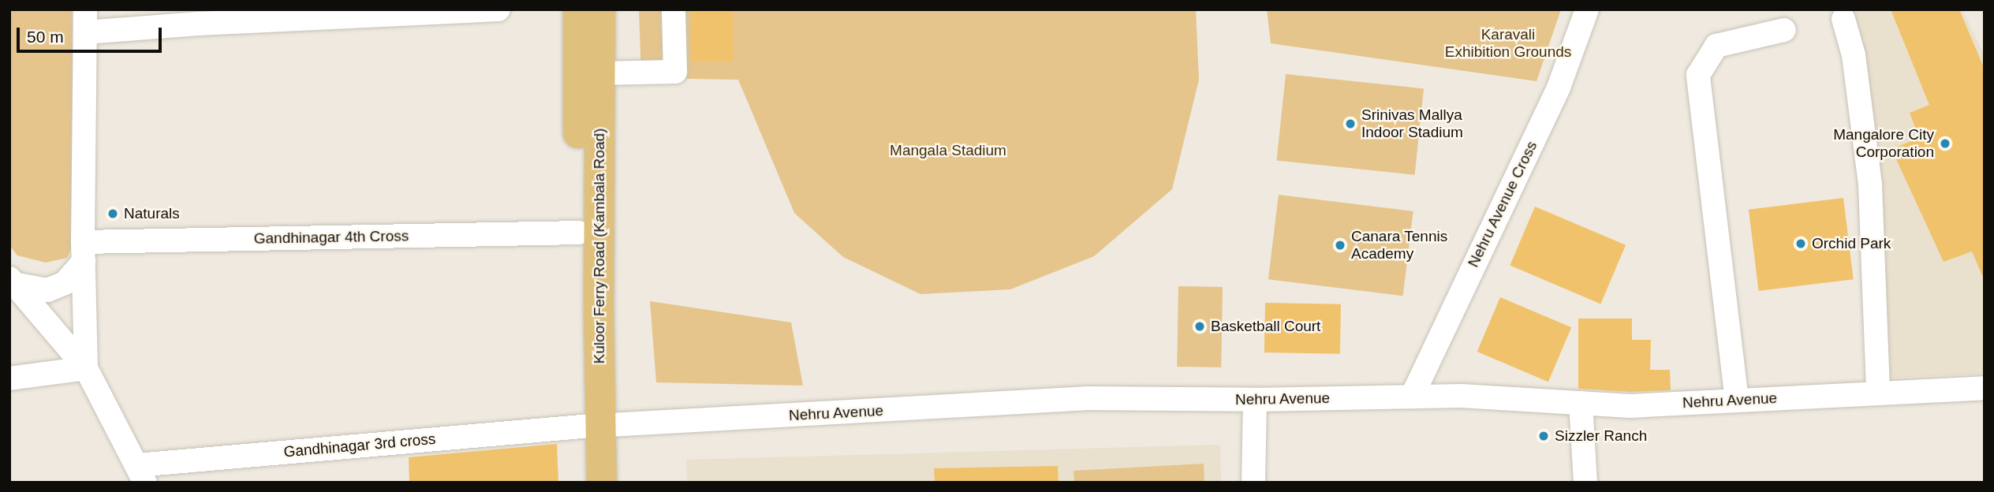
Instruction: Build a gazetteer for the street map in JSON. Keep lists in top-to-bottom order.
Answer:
{
  "streets": {
    "main road": ["Kuloor Ferry Road (Kambala Road)"],
    "street": [
      "Nehru Avenue Cross",
      "Gandhinagar 4th Cross",
      "Nehru Avenue",
      "Gandhinagar 3rd cross"
    ]
  },
  "crossings": [
    ["Nehru Avenue Cross", "Nehru Avenue"],
    ["Gandhinagar 4th Cross", "Kuloor Ferry Road (Kambala Road)"],
    ["Kuloor Ferry Road (Kambala Road)", "Nehru Avenue"],
    ["Kuloor Ferry Road (Kambala Road)", "Gandhinagar 3rd cross"],
    ["Nehru Avenue", "Gandhinagar 3rd cross"]
  ],
  "parks": ["Karavali Exhibition Grounds", "Mangala Stadium"],
  "places": [
    "Srinivas Mallya Indoor Stadium",
    "Mangalore City Corporation",
    "Naturals",
    "Orchid Park",
    "Canara Tennis Academy",
    "Basketball Court",
    "Sizzler Ranch"
  ],
  "scale_bar": "50 m"
}
